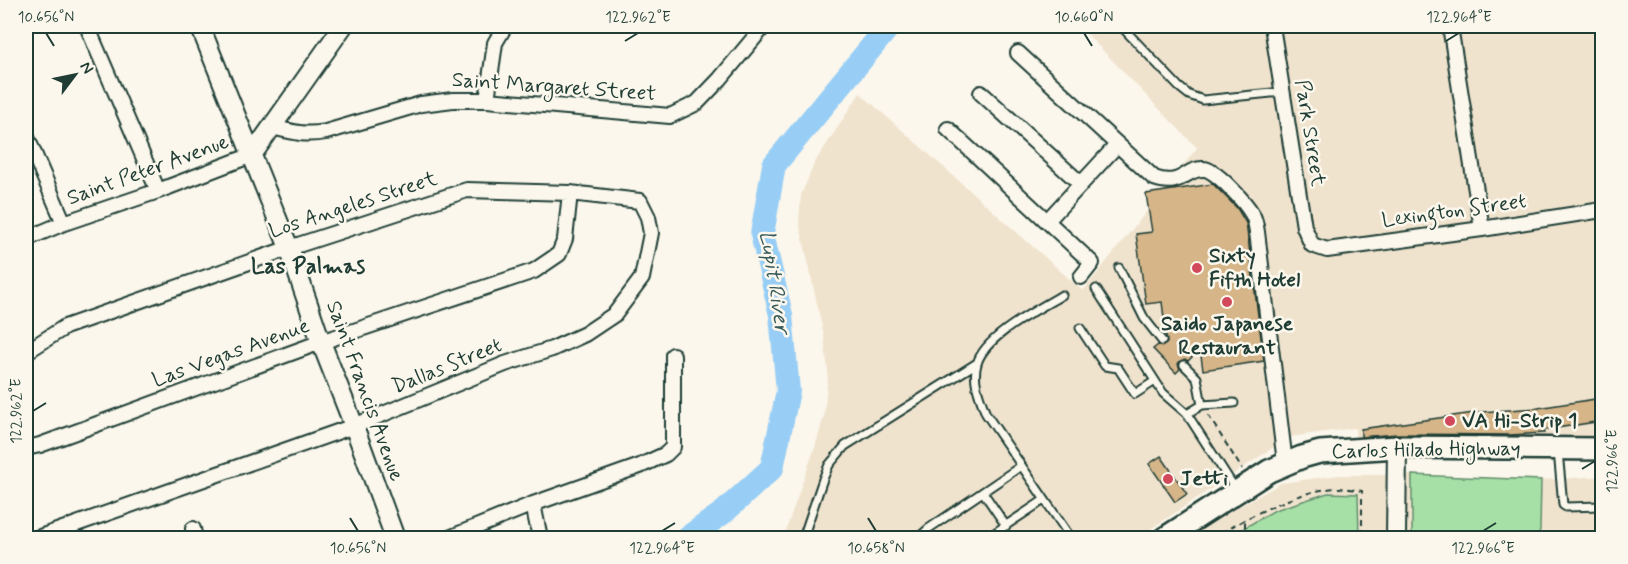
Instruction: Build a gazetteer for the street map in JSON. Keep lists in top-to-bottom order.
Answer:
{
  "streets": {
    "main road": ["Carlos Hilado Highway"],
    "street": [
      "Saint Margaret Street",
      "Park Street",
      "Saint Peter Avenue",
      "Los Angeles Street",
      "Lexington Street",
      "Las Vegas Avenue",
      "Dallas Street",
      "Saint Francis Avenue"
    ]
  },
  "crossings": [
    ["Park Street", "Lexington Street"],
    ["Saint Peter Avenue", "Saint Francis Avenue"],
    ["Los Angeles Street", "Las Vegas Avenue"],
    ["Los Angeles Street", "Dallas Street"],
    ["Los Angeles Street", "Saint Francis Avenue"],
    ["Las Vegas Avenue", "Saint Francis Avenue"],
    ["Dallas Street", "Saint Francis Avenue"]
  ],
  "districts": ["Las Palmas"],
  "water": ["Lupit River"],
  "places": [
    "Sixty Fifth Hotel",
    "Saido Japanese Restaurant",
    "VA Hi-Strip 1",
    "Jetti"
  ],
  "north": "top right",
  "coordinates": [
    "10.656°N",
    "122.962°E",
    "10.660°N",
    "122.964°E",
    "122.966°E",
    "10.658°N"
  ]
}
